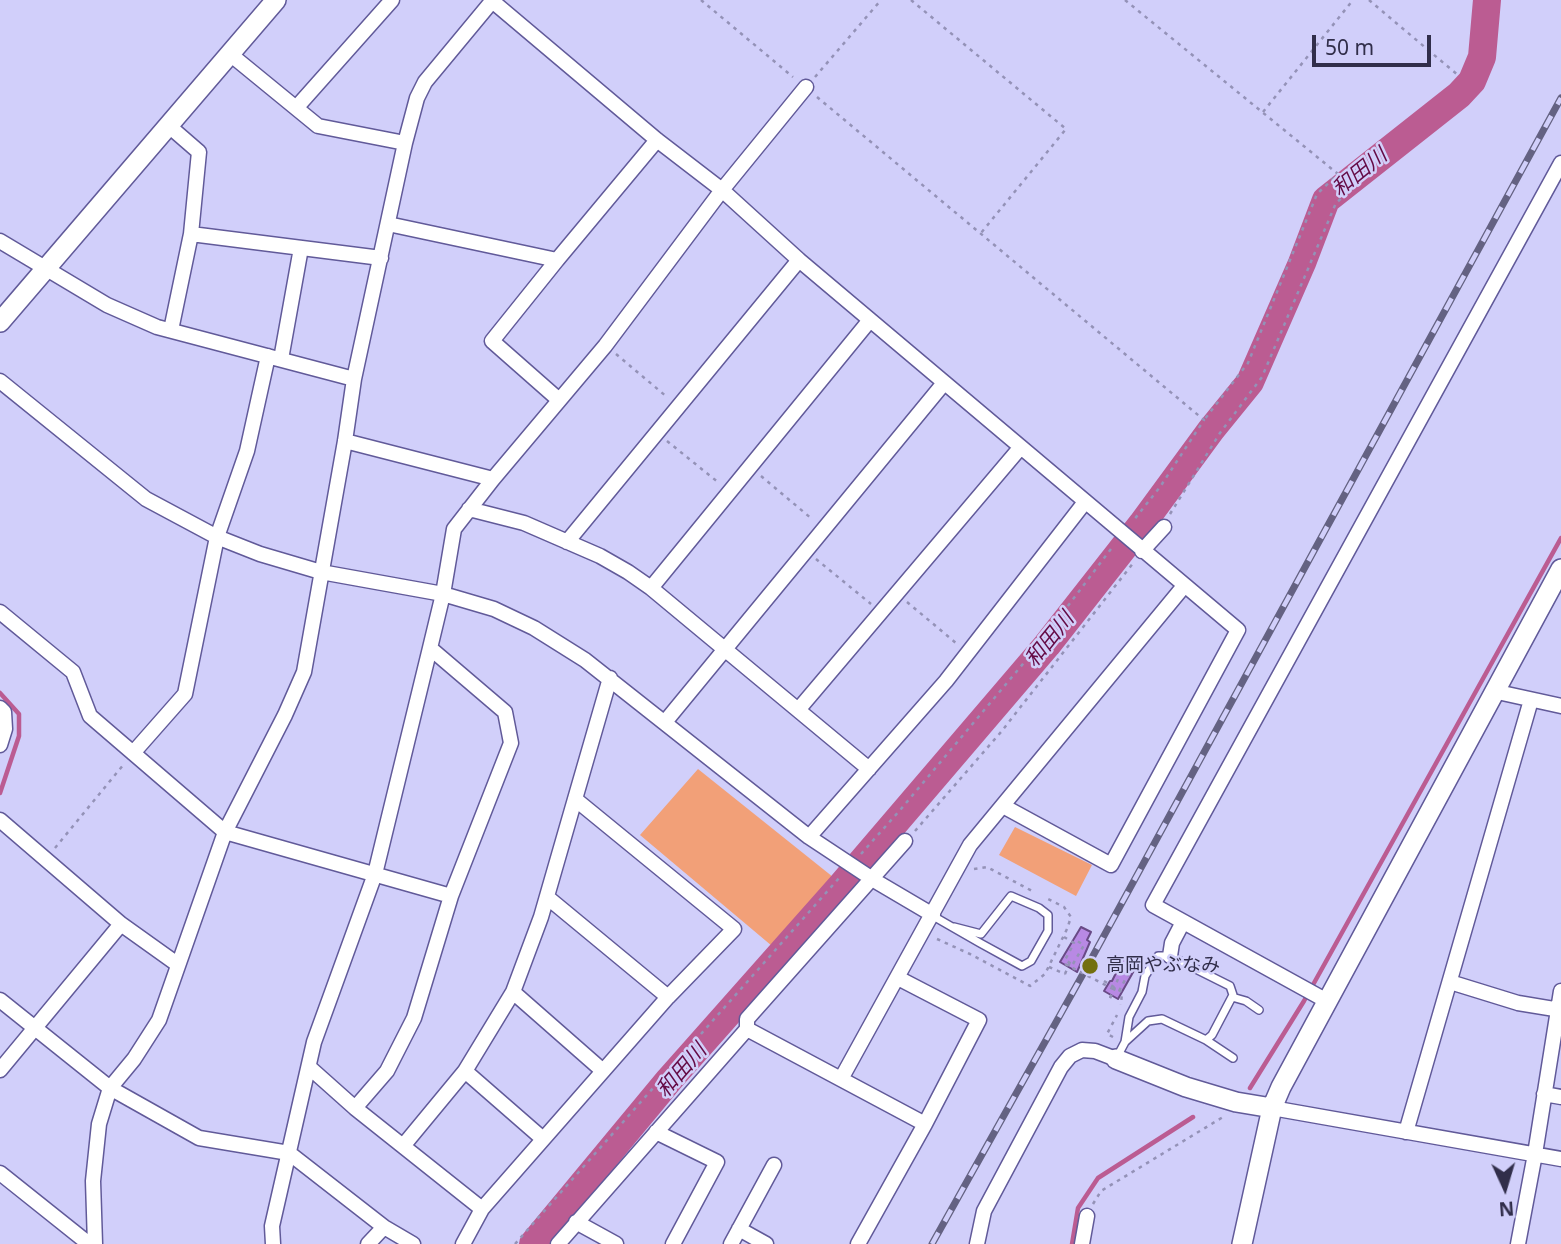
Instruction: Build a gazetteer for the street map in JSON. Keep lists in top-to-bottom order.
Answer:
{
  "water": ["和田川"],
  "places": ["高岡やぶなみ"],
  "scale_bar": "50 m",
  "north": "bottom"
}
